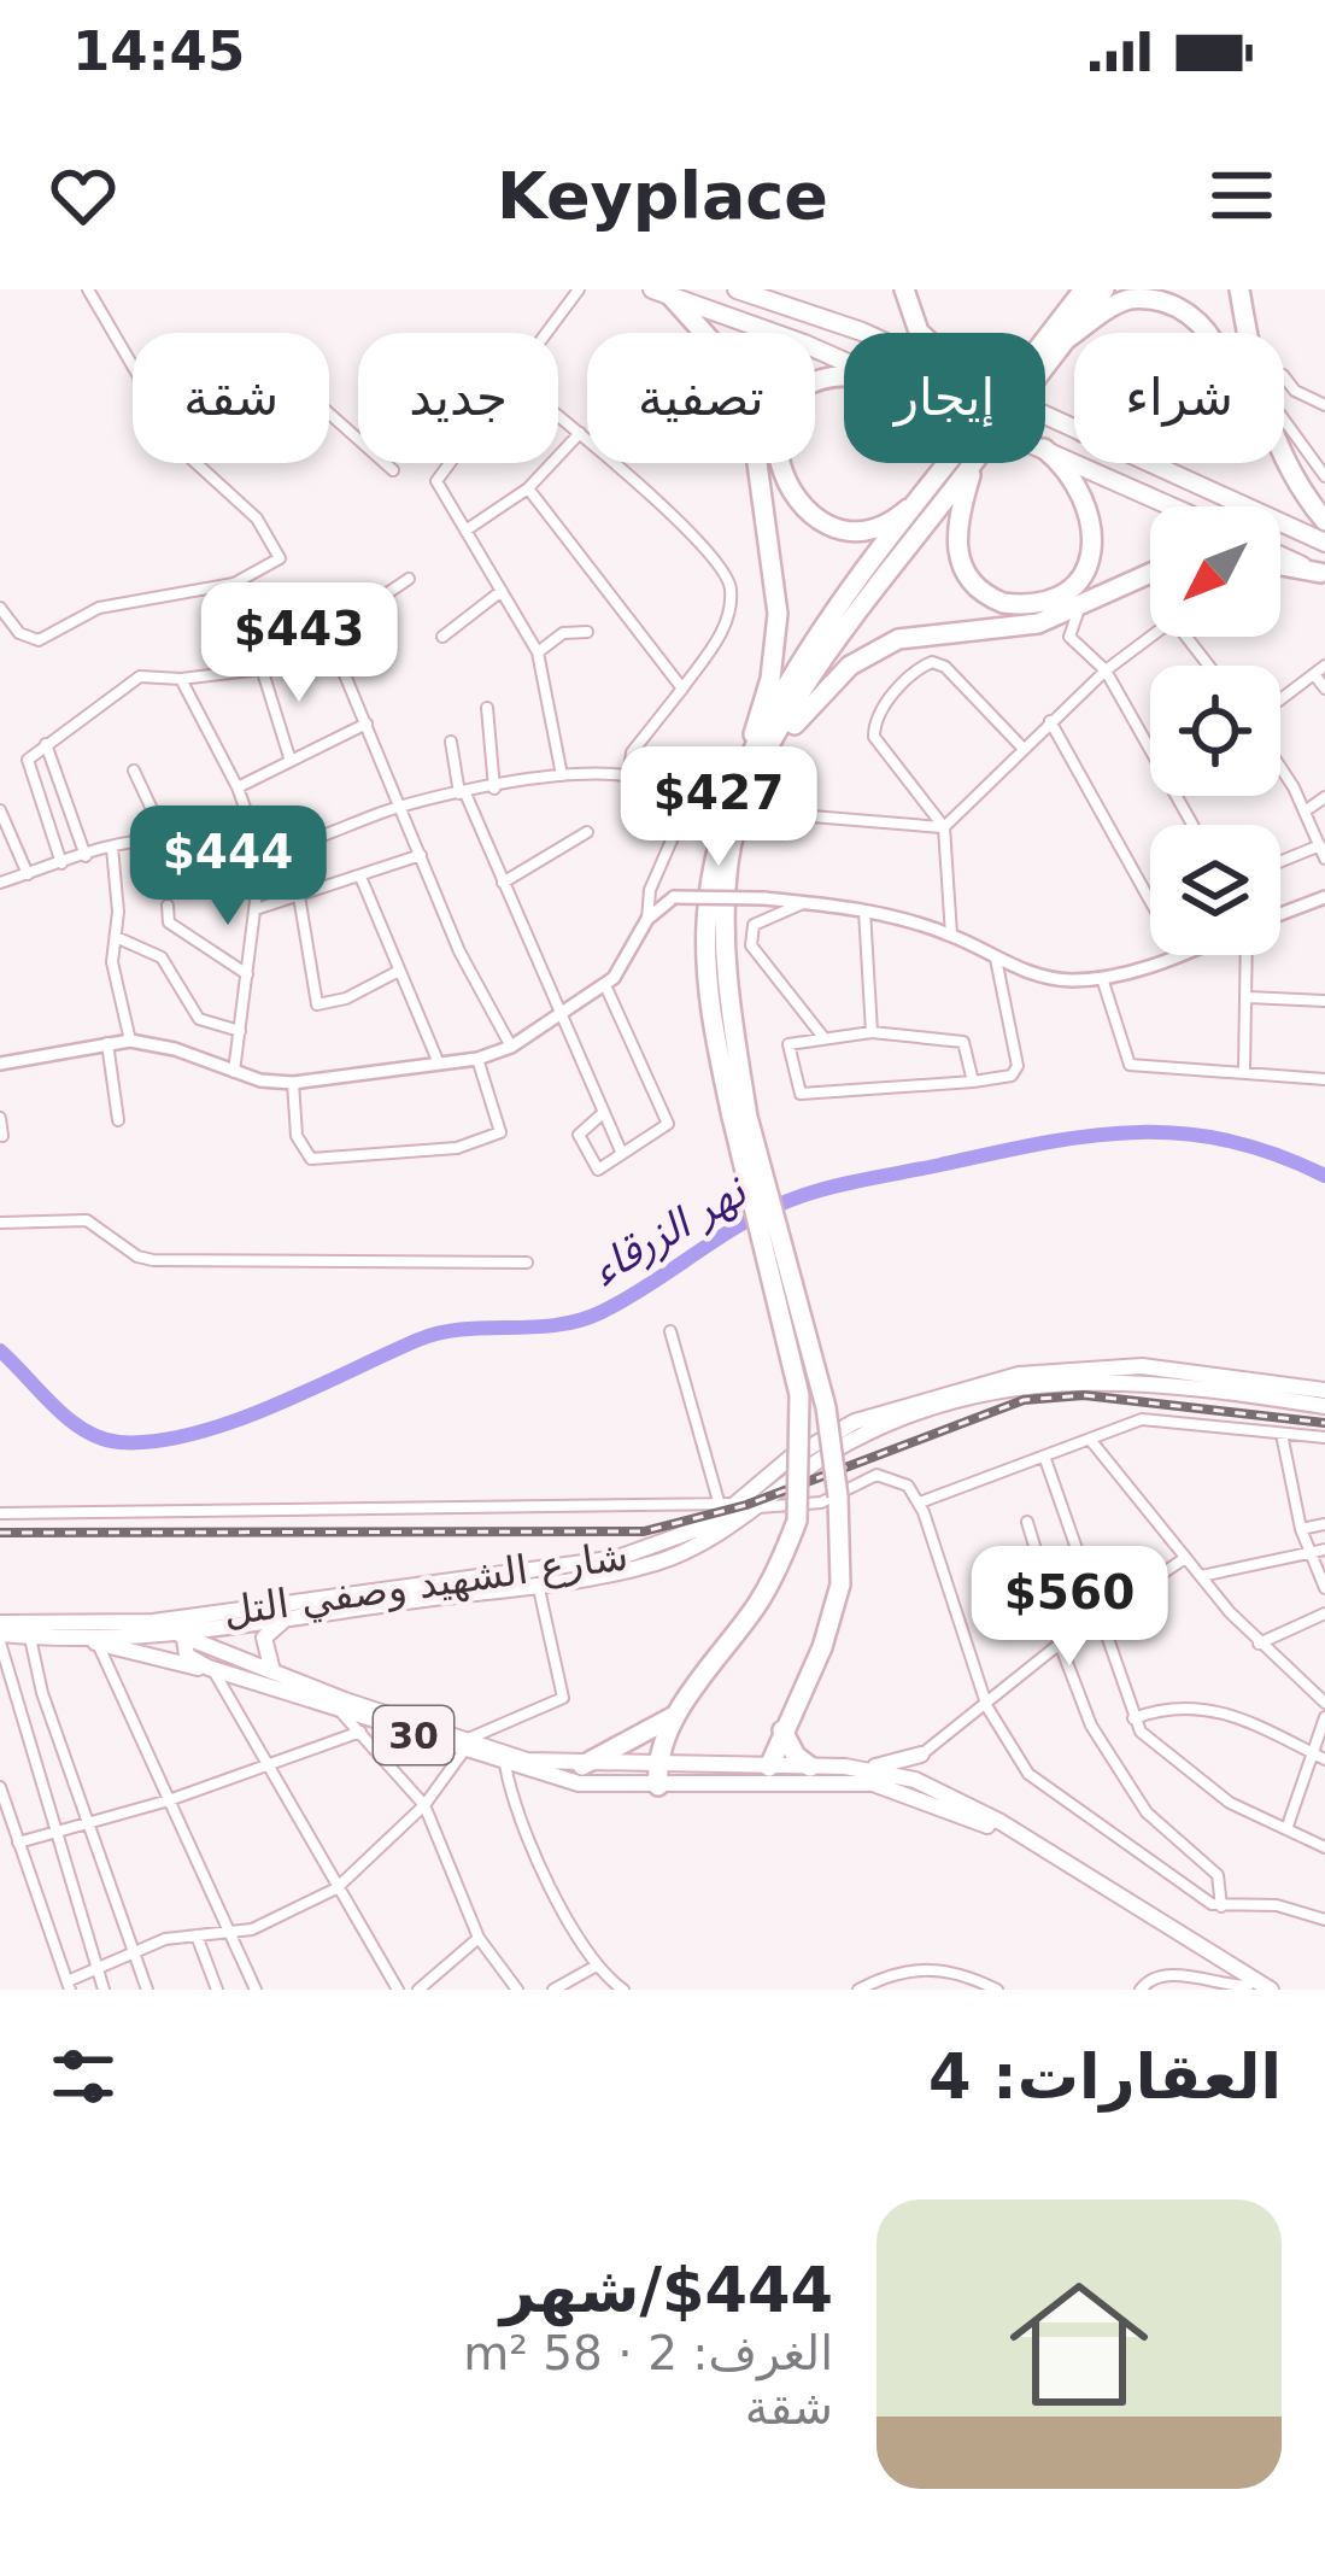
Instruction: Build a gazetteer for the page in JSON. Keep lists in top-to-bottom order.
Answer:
{
  "streets": {
    "main road": ["شارع الشهيد وصفي التل", "30"]
  },
  "crossings": [
    ["شارع الشهيد وصفي التل", "30"]
  ],
  "water": ["نهر الزرقاء"],
  "north": "bottom left",
  "page": {
    "status": "14:45",
    "header": "Keyplace",
    "chip": [
      "شراء",
      "إيجار",
      "تصفية",
      "جديد",
      "شقة"
    ],
    "price": [
      "$443",
      "$427",
      "$444",
      "$560"
    ],
    "heading": "العقارات: 4",
    "list": [
      {
        "name": "$444/شهر",
        "note": "الغرف: 2 · 58 m² · شقة"
      }
    ]
  }
}
